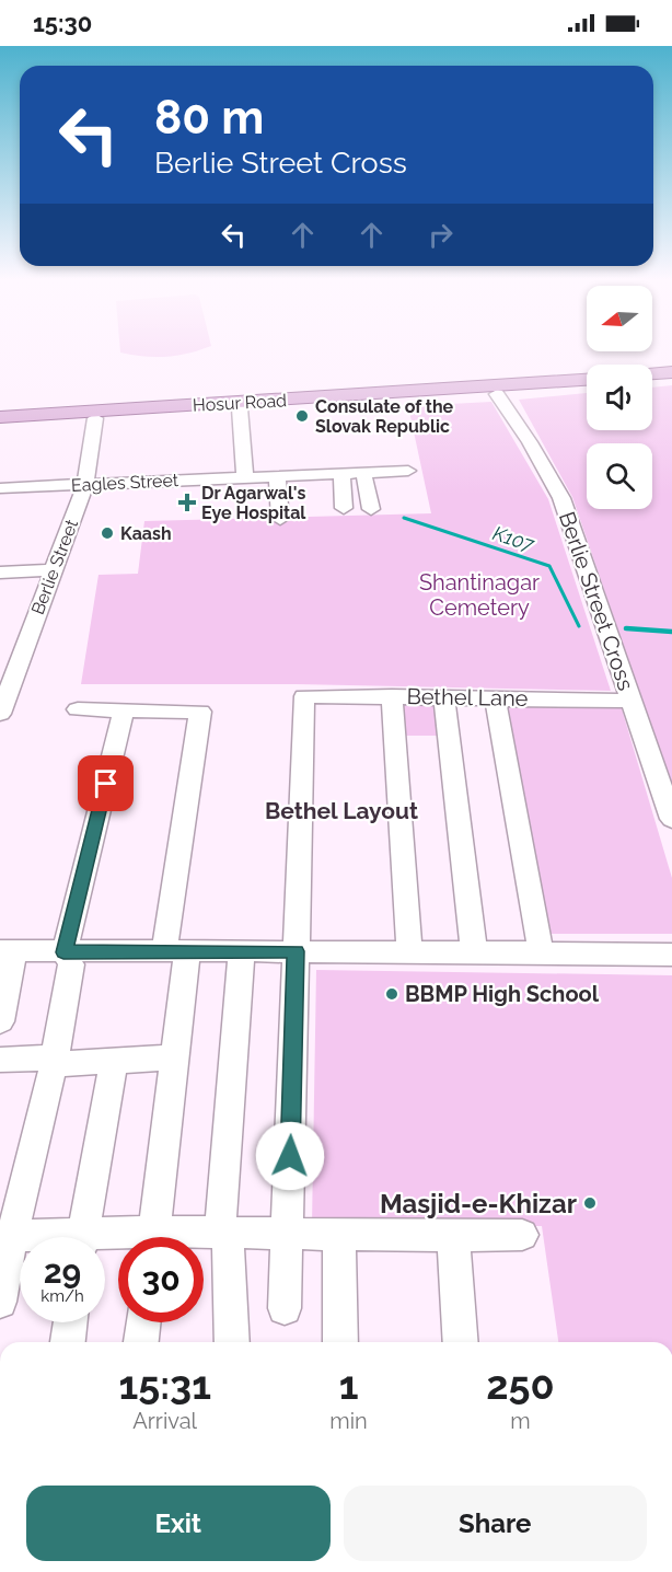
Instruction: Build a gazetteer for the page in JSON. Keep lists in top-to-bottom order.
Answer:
{
  "streets": {
    "main road": ["Hosur Road"],
    "street": [
      "Eagles Street",
      "Berlie Street",
      "Berlie Street Cross",
      "Bethel Lane"
    ]
  },
  "crossings": [
    ["Hosur Road", "Berlie Street"],
    ["Hosur Road", "Berlie Street Cross"],
    ["Eagles Street", "Berlie Street"],
    ["Berlie Street Cross", "Bethel Lane"]
  ],
  "districts": ["Bethel Layout"],
  "water": ["K107"],
  "parks": ["Shantinagar Cemetery"],
  "places": {
    "other": [
      "Consulate of the Slovak Republic",
      "Kaash",
      "BBMP High School",
      "Masjid-e-Khizar"
    ],
    "health": ["Dr Agarwal's Eye Hospital"]
  },
  "north": "left",
  "page": {
    "status": "15:30",
    "turn": ["80 m", "Berlie Street Cross"],
    "speed": "29 km/h",
    "limit": "30",
    "eta": [
      "15:31",
      "Arrival",
      "1",
      "min",
      "250",
      "m"
    ],
    "buttons": ["Exit", "Share"]
  }
}
